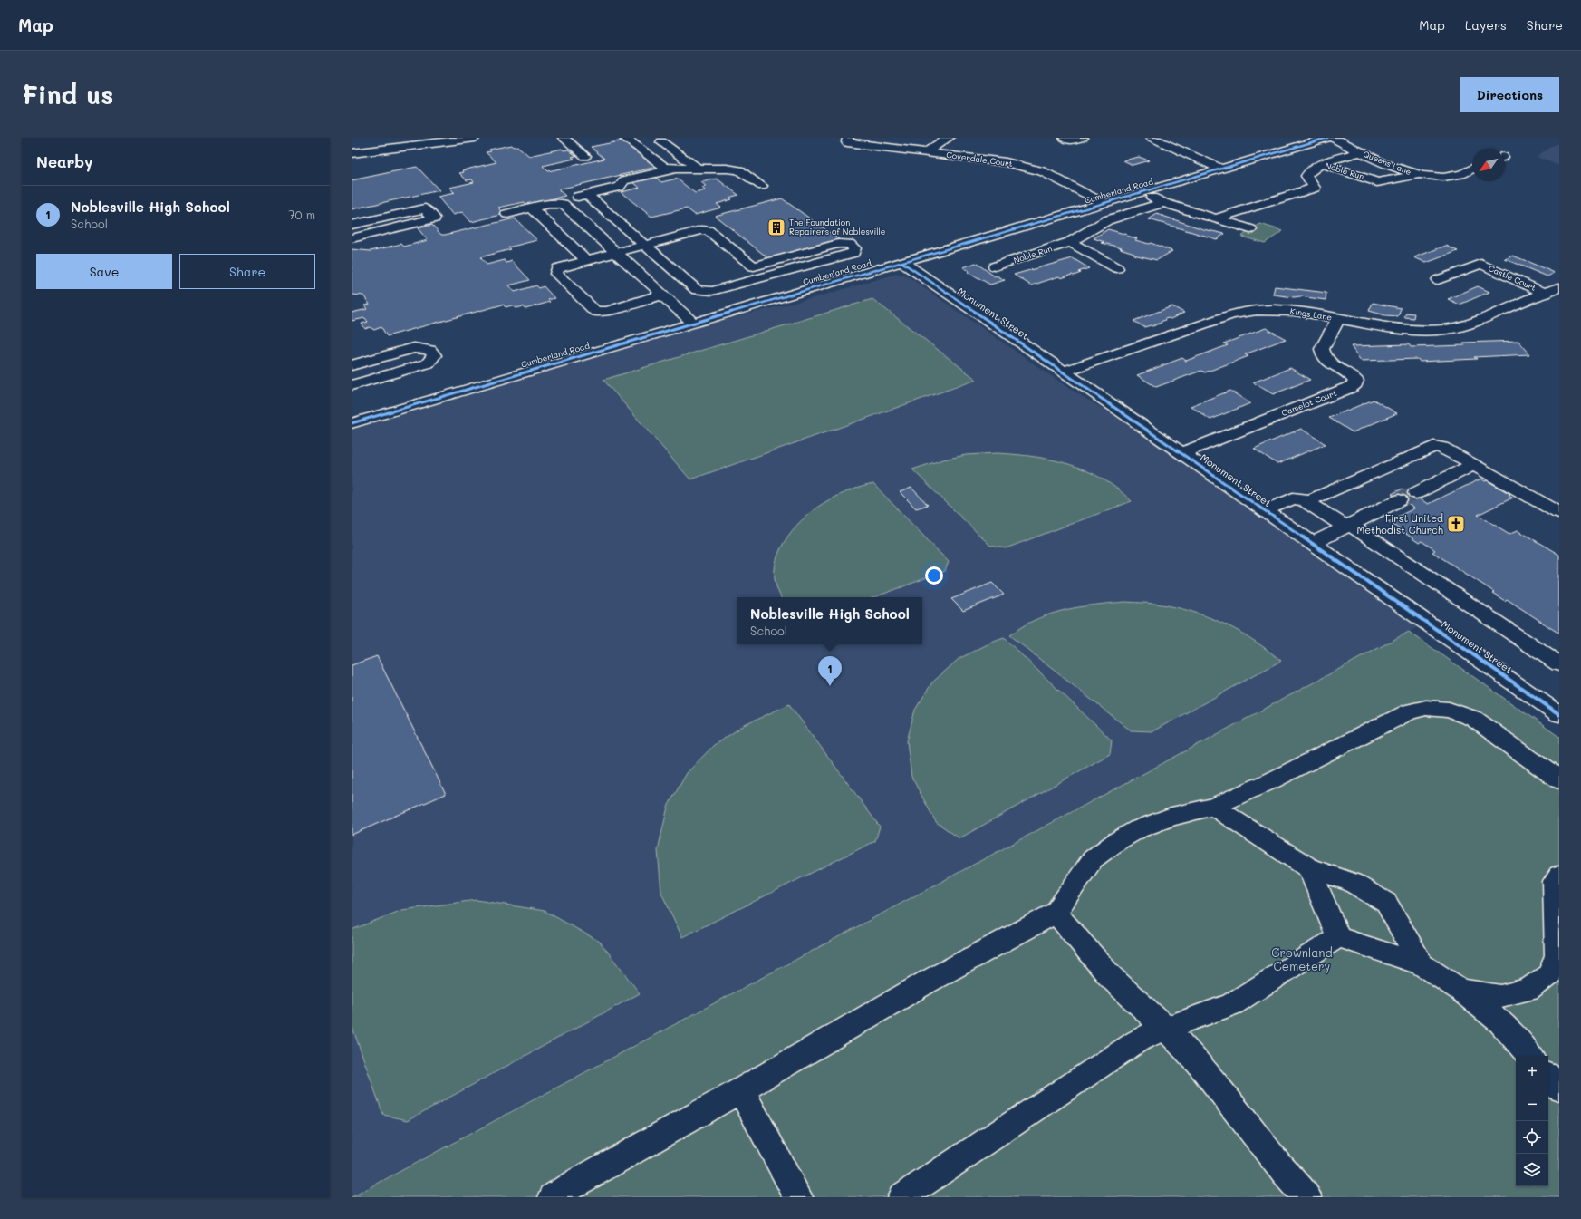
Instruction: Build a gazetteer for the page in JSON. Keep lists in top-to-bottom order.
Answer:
{
  "streets": {
    "street": [
      "Coverdale Court",
      "Queens Lane",
      "Noble Run",
      "Cumberland Road",
      "Castle Court",
      "Monument Street",
      "Kings Lane",
      "Camelot Court"
    ]
  },
  "crossings": [
    ["Coverdale Court", "Cumberland Road"],
    ["Queens Lane", "Noble Run"],
    ["Cumberland Road", "Monument Street"],
    ["Castle Court", "Kings Lane"],
    ["Monument Street", "Kings Lane"],
    ["Monument Street", "Camelot Court"],
    ["Kings Lane", "Camelot Court"]
  ],
  "parks": ["Crownland Cemetery"],
  "places": {
    "building": ["The Foundation Repairers of Noblesville"],
    "church": ["First United Methodist Church"]
  },
  "north": "bottom left",
  "page": {
    "header": "Map",
    "nav": ["Map", "Layers", "Share"],
    "buttons": [
      "Directions",
      ["Save", "Share"]
    ],
    "title": "Find us",
    "heading": "Nearby",
    "list": [
      {
        "mark": "1",
        "name": "Noblesville High School",
        "note": "School",
        "value": "70 m"
      }
    ],
    "popup": ["Noblesville High School", "School"],
    "pins": "1",
    "map_buttons": ["+", "−"]
  }
}
